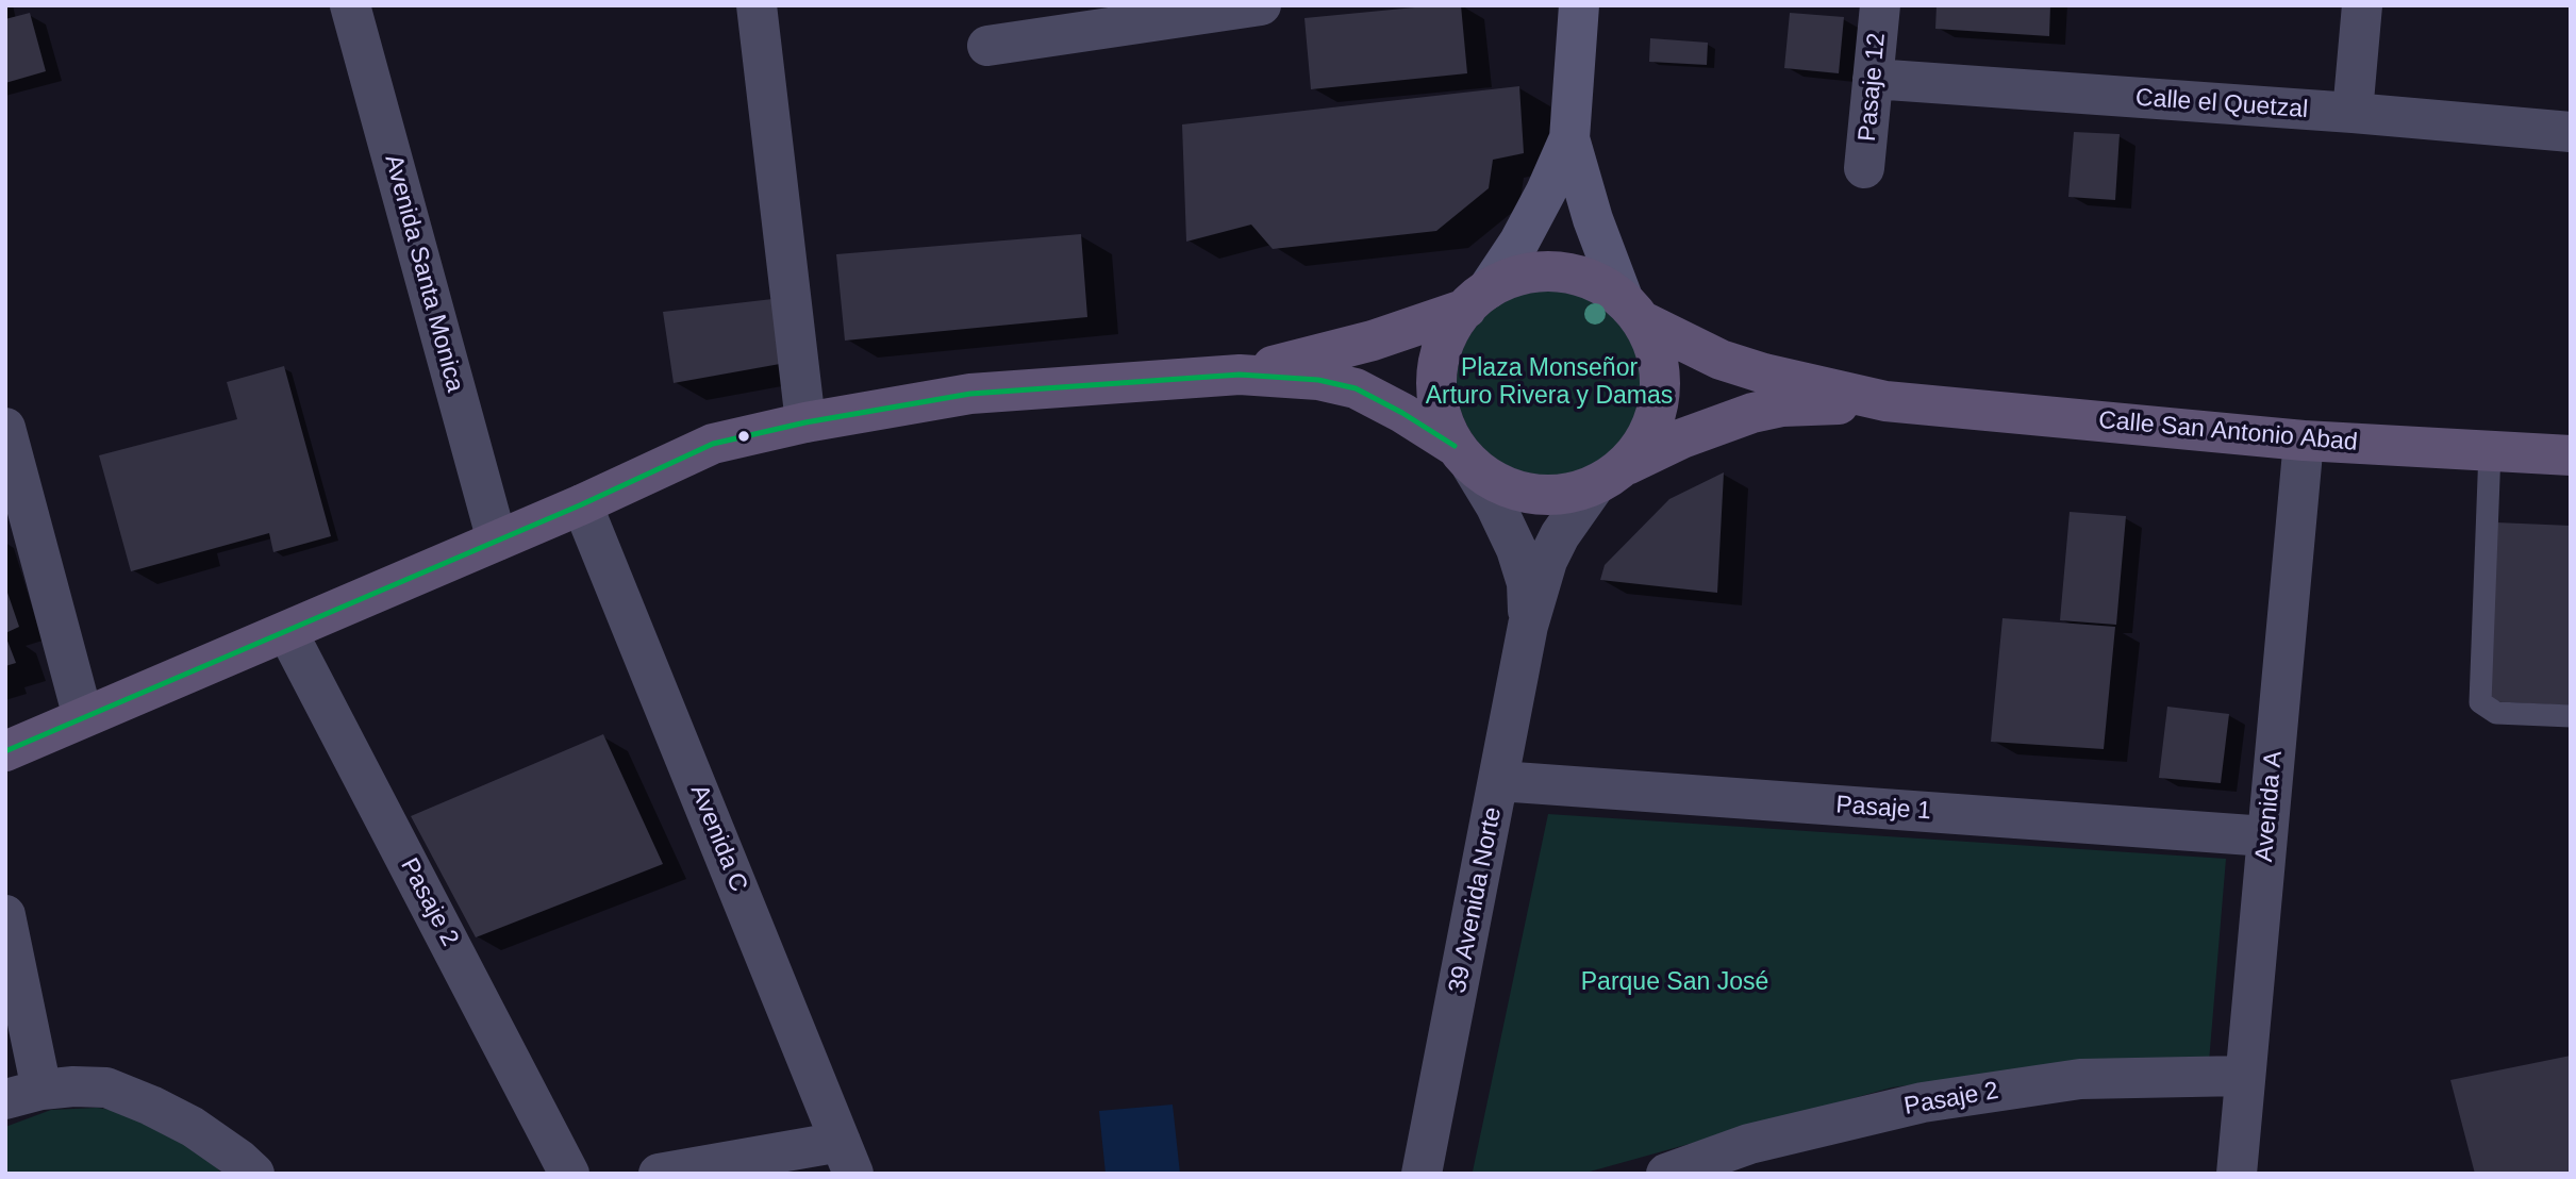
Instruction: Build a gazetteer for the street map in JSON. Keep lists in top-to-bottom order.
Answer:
{
  "streets": {
    "main road": ["Calle San Antonio Abad"],
    "street": [
      "Pasaje 12",
      "Calle el Quetzal",
      "Avenida Santa Monica",
      "Avenida A",
      "Pasaje 1",
      "Avenida C",
      "39 Avenida Norte",
      "Pasaje 2"
    ]
  },
  "crossings": [
    ["Pasaje 12", "Calle el Quetzal"],
    ["Calle San Antonio Abad", "Avenida A"],
    ["Calle San Antonio Abad", "39 Avenida Norte"],
    ["Avenida A", "Pasaje 1"],
    ["Avenida A", "Pasaje 2"],
    ["Pasaje 1", "39 Avenida Norte"]
  ],
  "parks": ["Plaza Monseñor Arturo Rivera y Damas", "Parque San José"]
}
